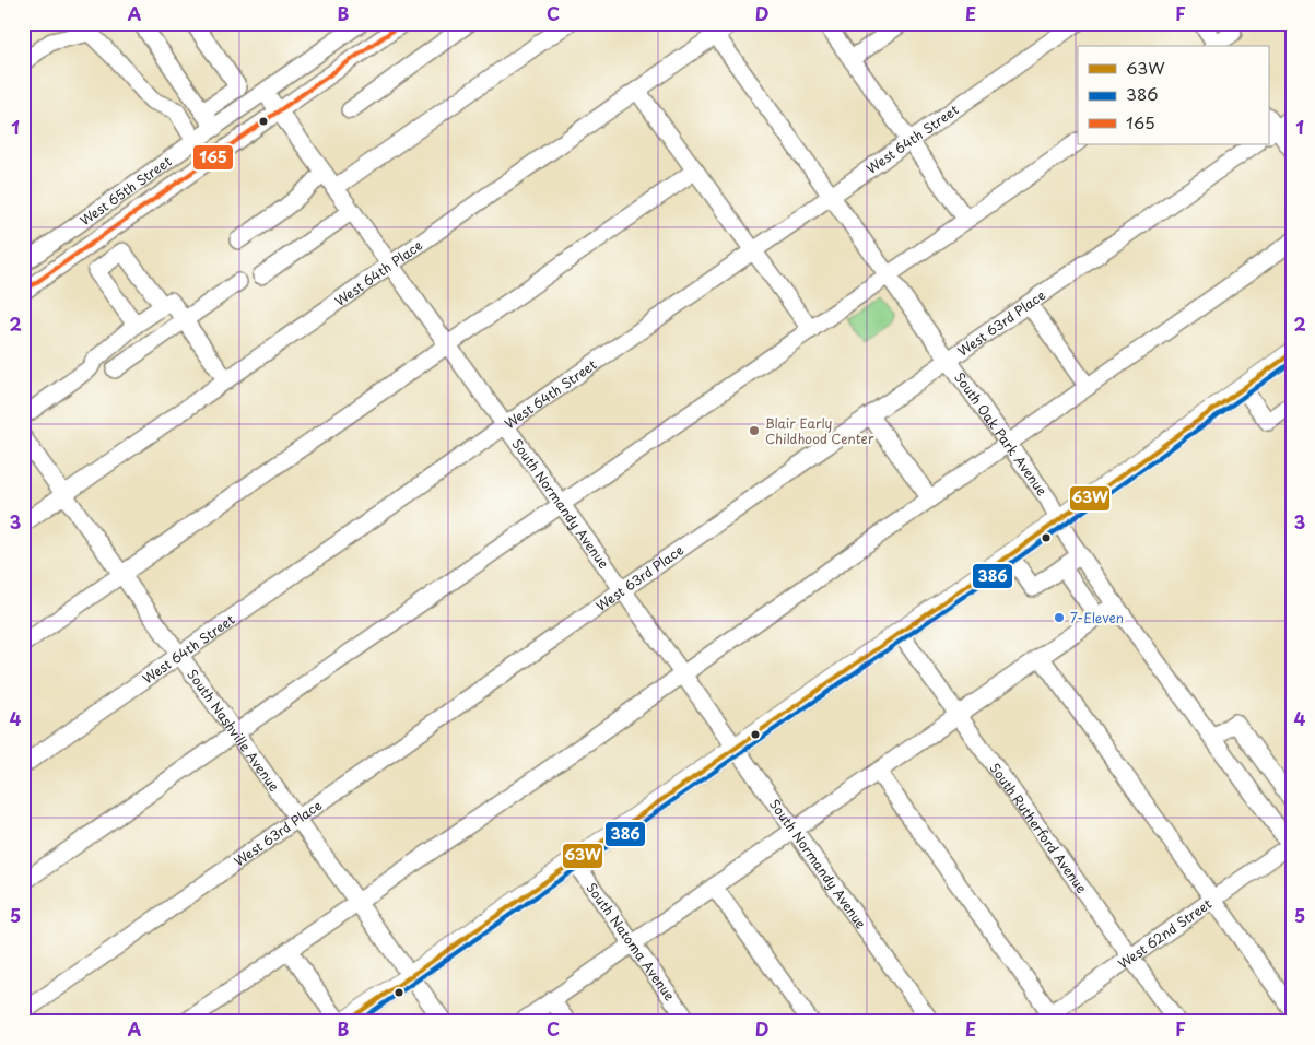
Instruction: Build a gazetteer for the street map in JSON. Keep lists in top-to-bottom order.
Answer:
{
  "streets": {
    "street": [
      "West 64th Street",
      "West 65th Street",
      "West 64th Place",
      "West 63rd Place",
      "South Oak Park Avenue",
      "South Normandy Avenue",
      "South Nashville Avenue",
      "South Rutherford Avenue",
      "West 62nd Street",
      "South Natoma Avenue"
    ]
  },
  "crossings": [
    ["West 64th Street", "South Oak Park Avenue"],
    ["West 64th Street", "South Normandy Avenue"],
    ["West 64th Street", "South Nashville Avenue"],
    ["West 65th Street", "South Normandy Avenue"],
    ["West 64th Place", "South Oak Park Avenue"],
    ["West 64th Place", "South Normandy Avenue"],
    ["West 64th Place", "South Nashville Avenue"],
    ["West 63rd Place", "South Oak Park Avenue"],
    ["West 63rd Place", "South Normandy Avenue"],
    ["West 63rd Place", "South Nashville Avenue"],
    ["South Oak Park Avenue", "West 62nd Street"],
    ["South Rutherford Avenue", "West 62nd Street"]
  ],
  "places": ["Blair Early Childhood Center", "7-Eleven"],
  "lines": ["transit line 165", "transit line 63W", "transit line 386"],
  "legend": ["63W", "386", "165"],
  "grid": {
    "columns": [
      "A",
      "B",
      "C",
      "D",
      "E",
      "F"
    ],
    "rows": [
      "1",
      "2",
      "3",
      "4",
      "5"
    ]
  }
}
